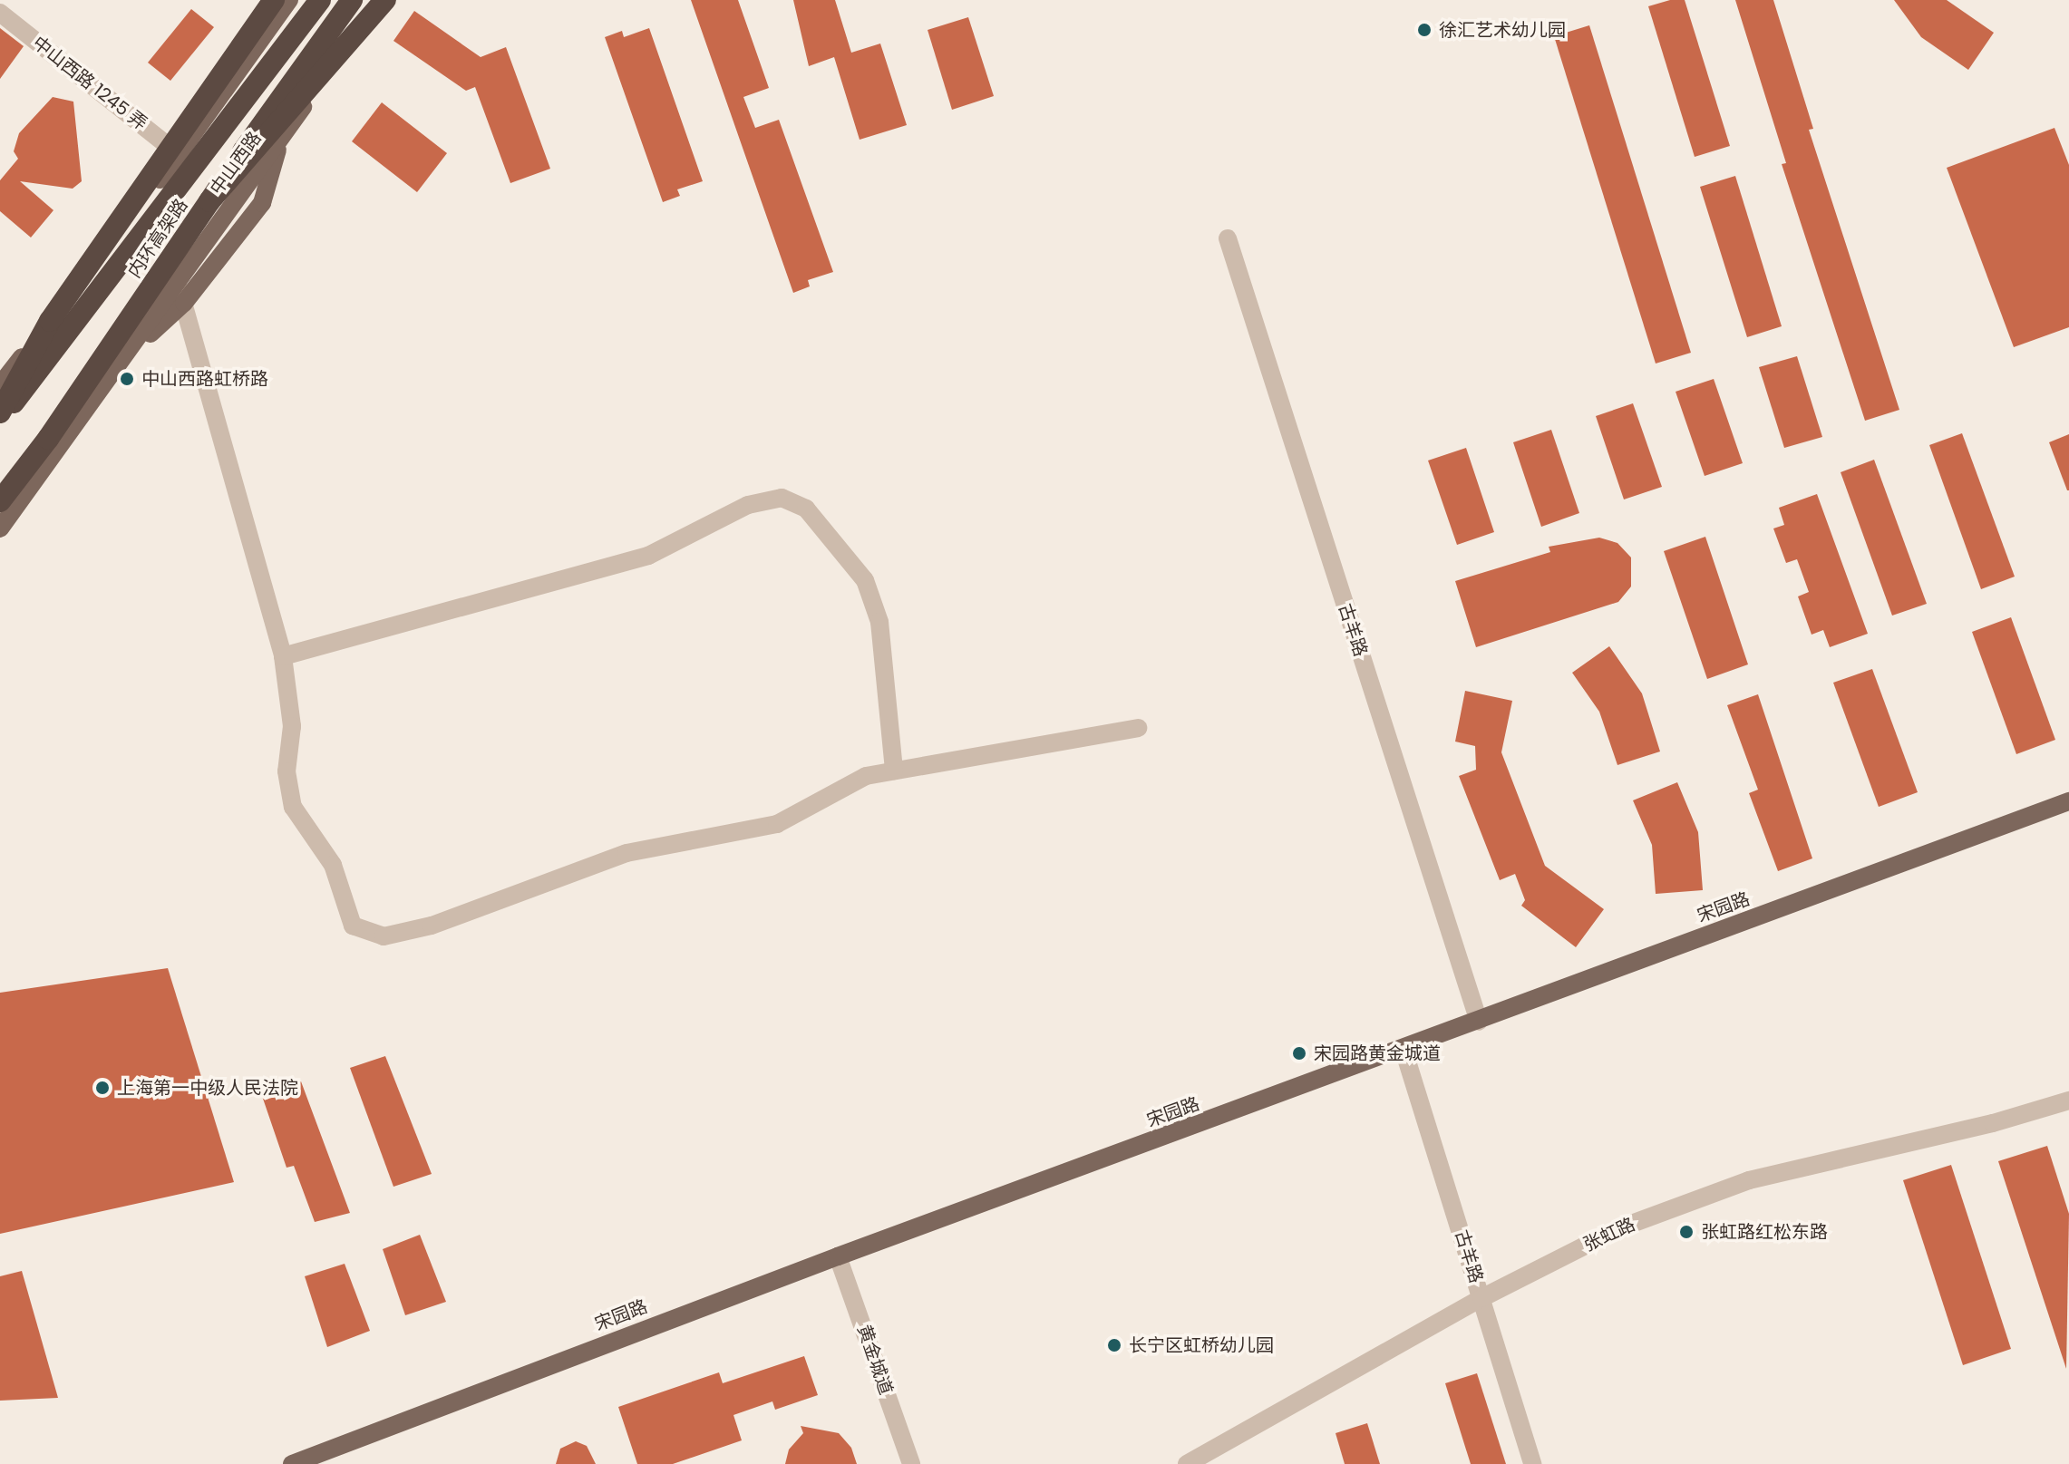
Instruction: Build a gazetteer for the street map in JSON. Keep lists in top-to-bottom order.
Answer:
{
  "streets": {
    "highway": ["内环高架路"],
    "main road": ["中山西路", "宋园路"],
    "street": [
      "中山西路 1245 弄",
      "古羊路",
      "张虹路",
      "黄金城道"
    ]
  },
  "crossings": [
    ["古羊路", "宋园路"],
    ["古羊路", "张虹路"],
    ["宋园路", "黄金城道"]
  ],
  "places": [
    "徐汇艺术幼儿园",
    "中山西路虹桥路",
    "宋园路黄金城道",
    "上海第一中级人民法院",
    "张虹路红松东路",
    "长宁区虹桥幼儿园"
  ]
}
